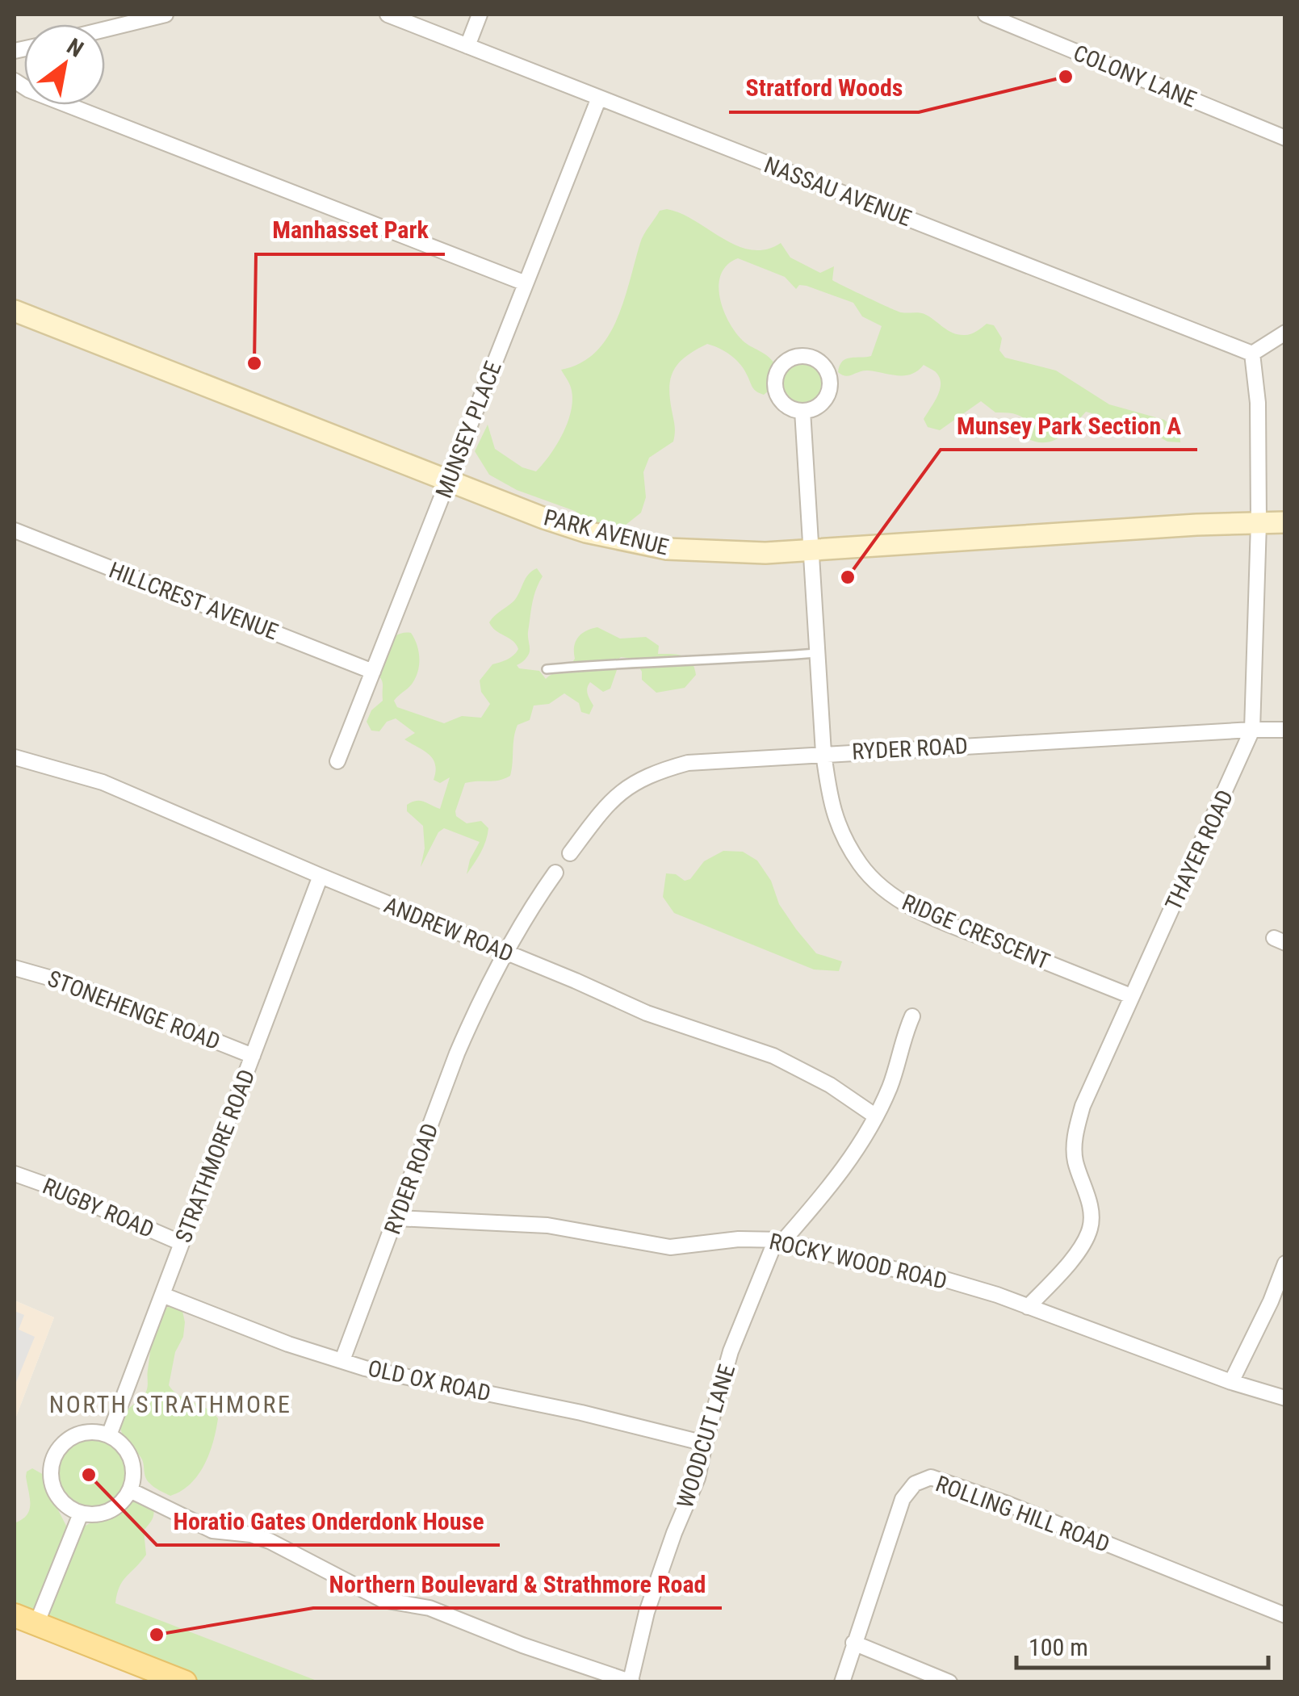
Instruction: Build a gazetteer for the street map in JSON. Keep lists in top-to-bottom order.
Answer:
{
  "streets": {
    "street": [
      "COLONY LANE",
      "NASSAU AVENUE",
      "MUNSEY PLACE",
      "PARK AVENUE",
      "HILLCREST AVENUE",
      "RYDER ROAD",
      "THAYER ROAD",
      "ANDREW ROAD",
      "RIDGE CRESCENT",
      "STONEHENGE ROAD",
      "STRATHMORE ROAD",
      "RUGBY ROAD",
      "ROCKY WOOD ROAD",
      "OLD OX ROAD",
      "WOODCUT LANE",
      "ROLLING HILL ROAD"
    ]
  },
  "crossings": [
    ["NASSAU AVENUE", "MUNSEY PLACE"],
    ["NASSAU AVENUE", "THAYER ROAD"],
    ["MUNSEY PLACE", "PARK AVENUE"],
    ["MUNSEY PLACE", "HILLCREST AVENUE"],
    ["PARK AVENUE", "THAYER ROAD"],
    ["PARK AVENUE", "RIDGE CRESCENT"],
    ["RYDER ROAD", "THAYER ROAD"],
    ["RYDER ROAD", "ANDREW ROAD"],
    ["RYDER ROAD", "RIDGE CRESCENT"],
    ["RYDER ROAD", "ROCKY WOOD ROAD"],
    ["RYDER ROAD", "OLD OX ROAD"],
    ["THAYER ROAD", "RIDGE CRESCENT"],
    ["THAYER ROAD", "ROCKY WOOD ROAD"],
    ["ANDREW ROAD", "STRATHMORE ROAD"],
    ["ANDREW ROAD", "WOODCUT LANE"],
    ["STONEHENGE ROAD", "STRATHMORE ROAD"],
    ["STRATHMORE ROAD", "RUGBY ROAD"],
    ["STRATHMORE ROAD", "OLD OX ROAD"],
    ["ROCKY WOOD ROAD", "WOODCUT LANE"],
    ["OLD OX ROAD", "WOODCUT LANE"]
  ],
  "districts": ["NORTH STRATHMORE"],
  "places": [
    "Stratford Woods",
    "Manhasset Park",
    "Munsey Park Section A",
    "Horatio Gates Onderdonk House",
    "Northern Boulevard & Strathmore Road"
  ],
  "scale_bar": "100 m",
  "north": "top right"
}
